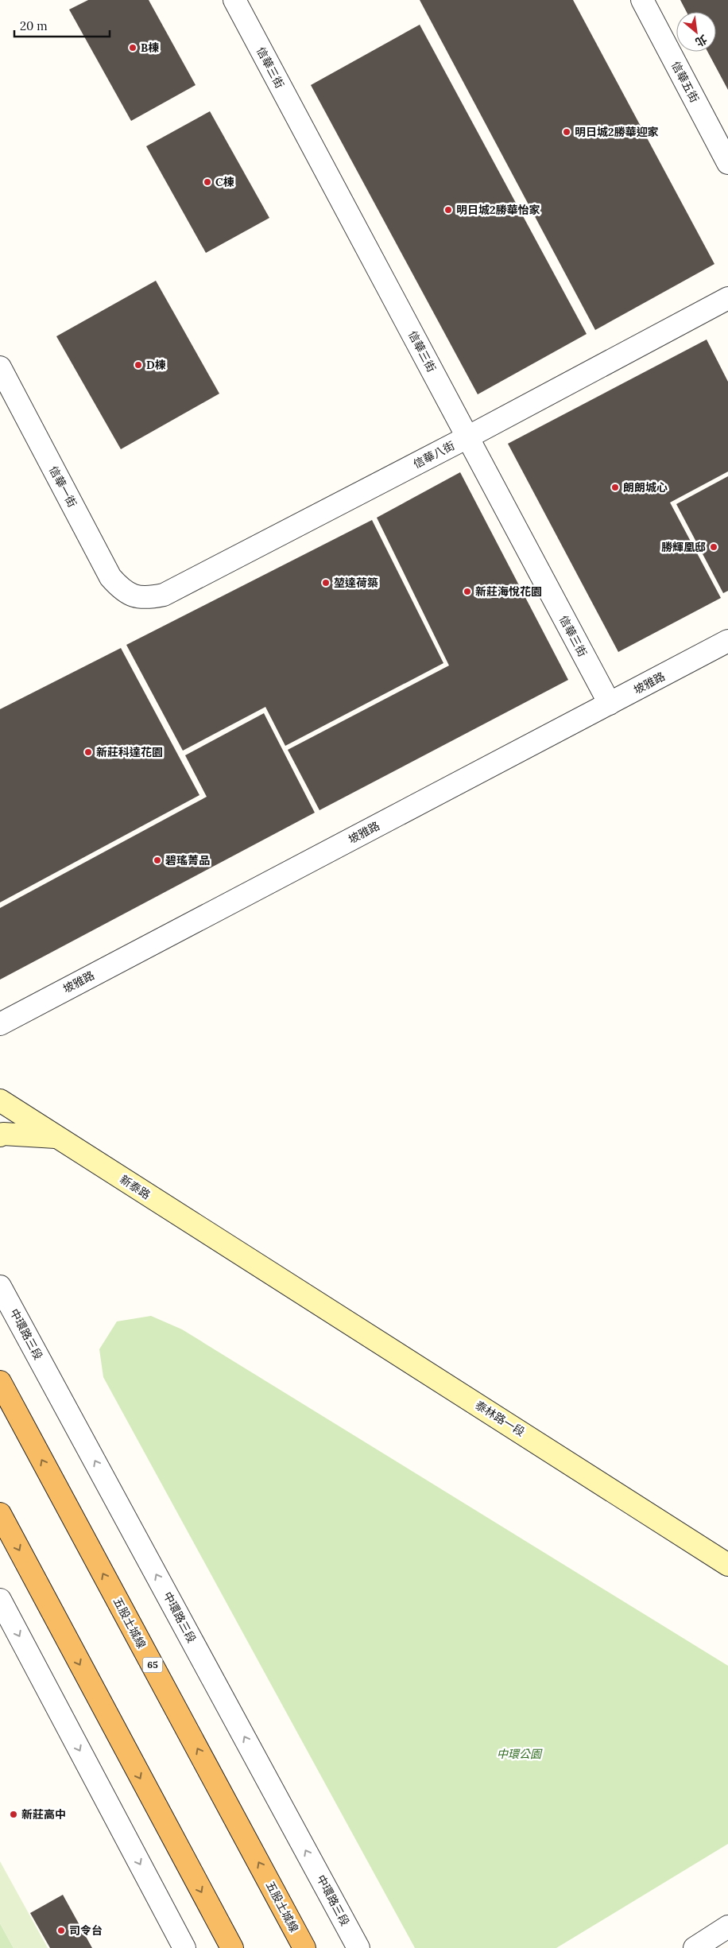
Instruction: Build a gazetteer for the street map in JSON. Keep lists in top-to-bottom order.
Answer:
{
  "streets": {
    "highway": ["五股土城線", "65"],
    "main road": ["新泰路", "泰林路一段"],
    "street": [
      "信華三街",
      "信華五街",
      "信華八街",
      "信華一街",
      "坡雅路",
      "中環路三段"
    ]
  },
  "crossings": [
    ["信華三街", "信華八街"],
    ["信華三街", "坡雅路"],
    ["信華八街", "信華一街"],
    ["新泰路", "泰林路一段"]
  ],
  "parks": ["中環公園"],
  "places": [
    "B棟",
    "明日城2勝華迎家",
    "C棟",
    "明日城2勝華怡家",
    "D棟",
    "朗朗城心",
    "勝輝凰邸",
    "堃達荷築",
    "新莊海悅花園",
    "新莊科達花園",
    "碧瑤菁品",
    "新莊高中",
    "司令台"
  ],
  "scale_bar": "20 m",
  "north": "bottom right"
}
